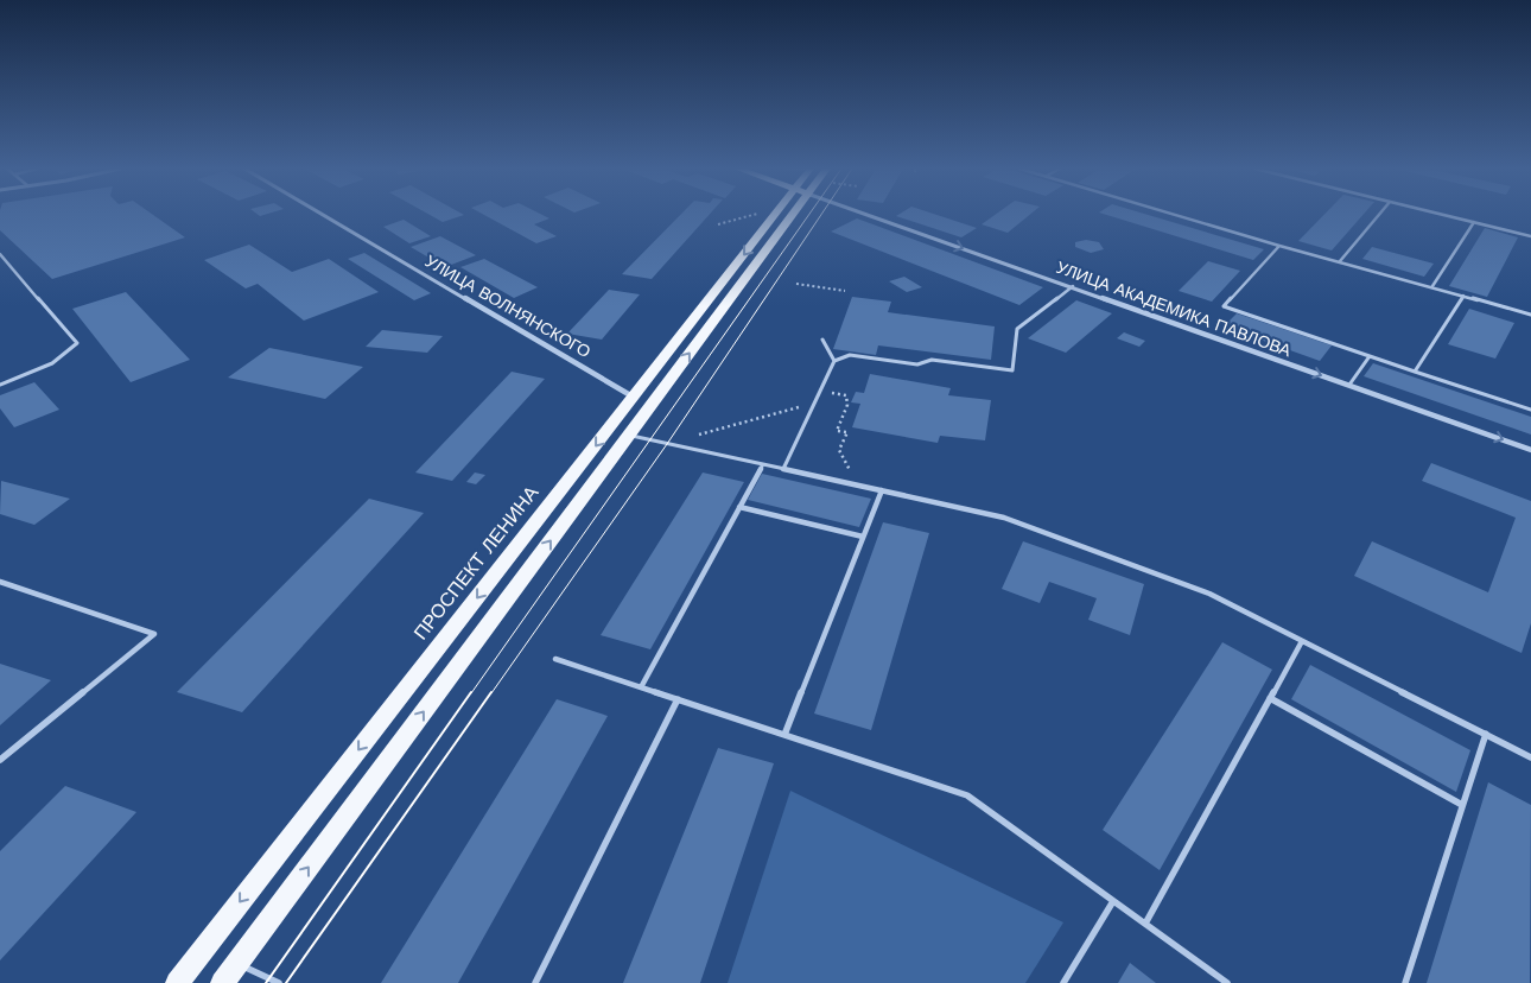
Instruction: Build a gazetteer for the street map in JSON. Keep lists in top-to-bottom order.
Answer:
{
  "streets": {
    "main road": ["ПРОСПЕКТ ЛЕНИНА"],
    "street": ["УЛИЦА ВОЛНЯНСКОГО", "УЛИЦА АКАДЕМИКА ПАВЛОВА"]
  },
  "crossings": [
    ["УЛИЦА ВОЛНЯНСКОГО", "ПРОСПЕКТ ЛЕНИНА"]
  ],
  "one_way": ["УЛИЦА АКАДЕМИКА ПАВЛОВА"]
}
